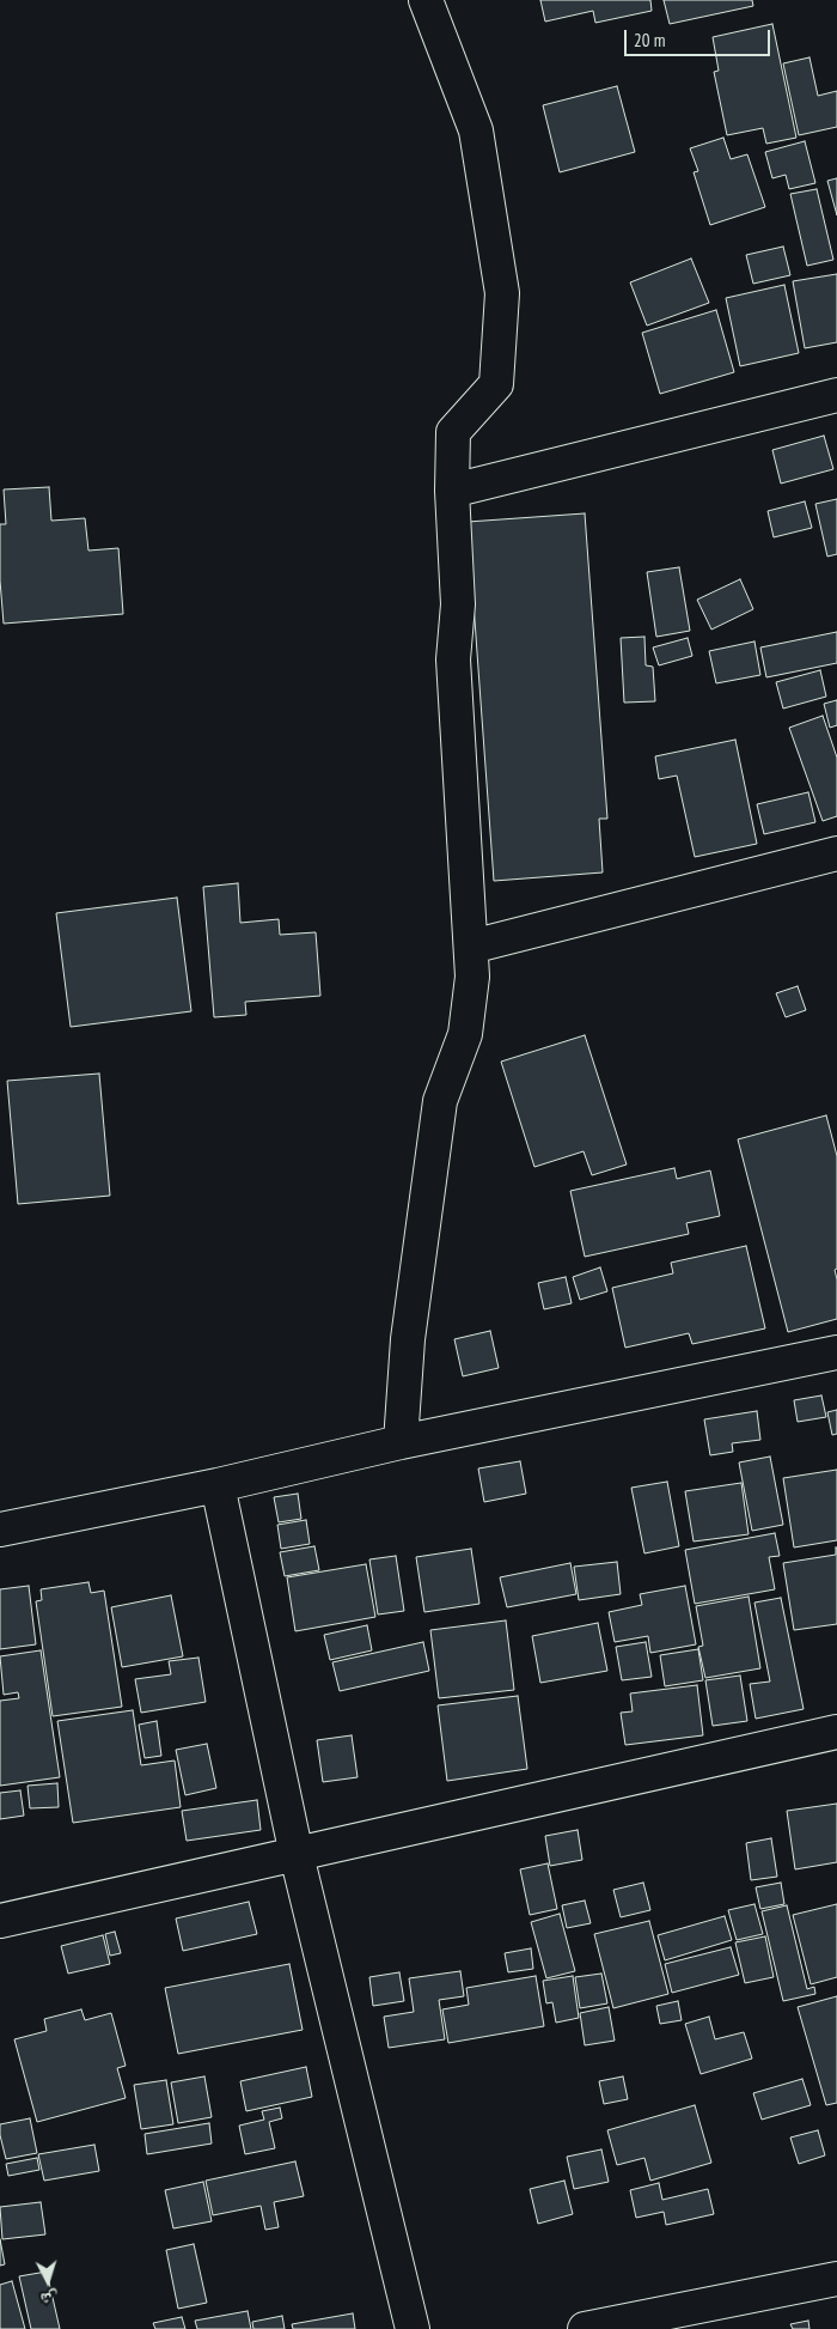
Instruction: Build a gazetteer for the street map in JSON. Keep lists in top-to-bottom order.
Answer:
{
  "scale_bar": "20 m",
  "north": "bottom"
}
